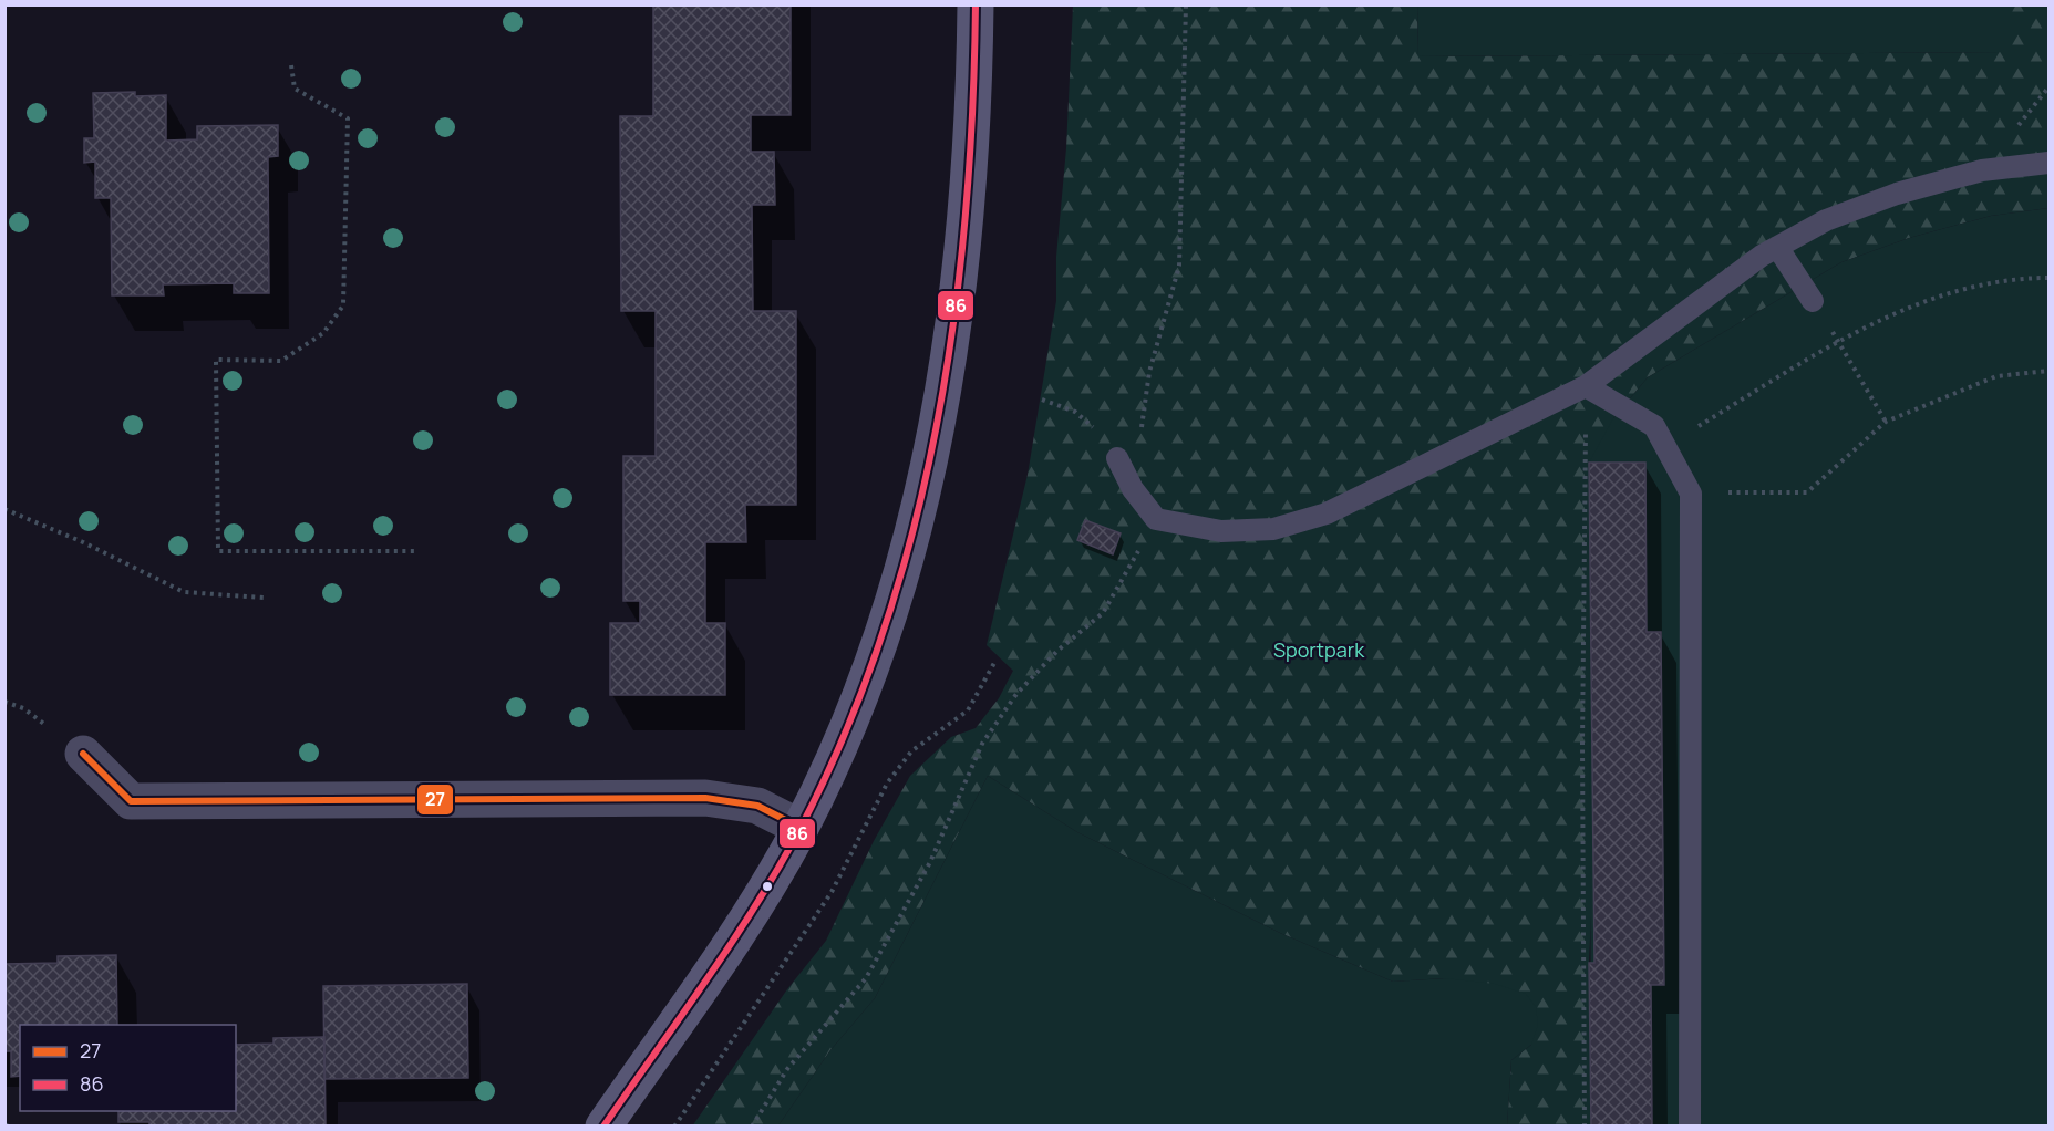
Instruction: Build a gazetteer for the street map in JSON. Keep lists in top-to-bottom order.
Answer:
{
  "parks": ["Sportpark"],
  "lines": ["transit line 86", "transit line 27"],
  "legend": ["27", "86"]
}
